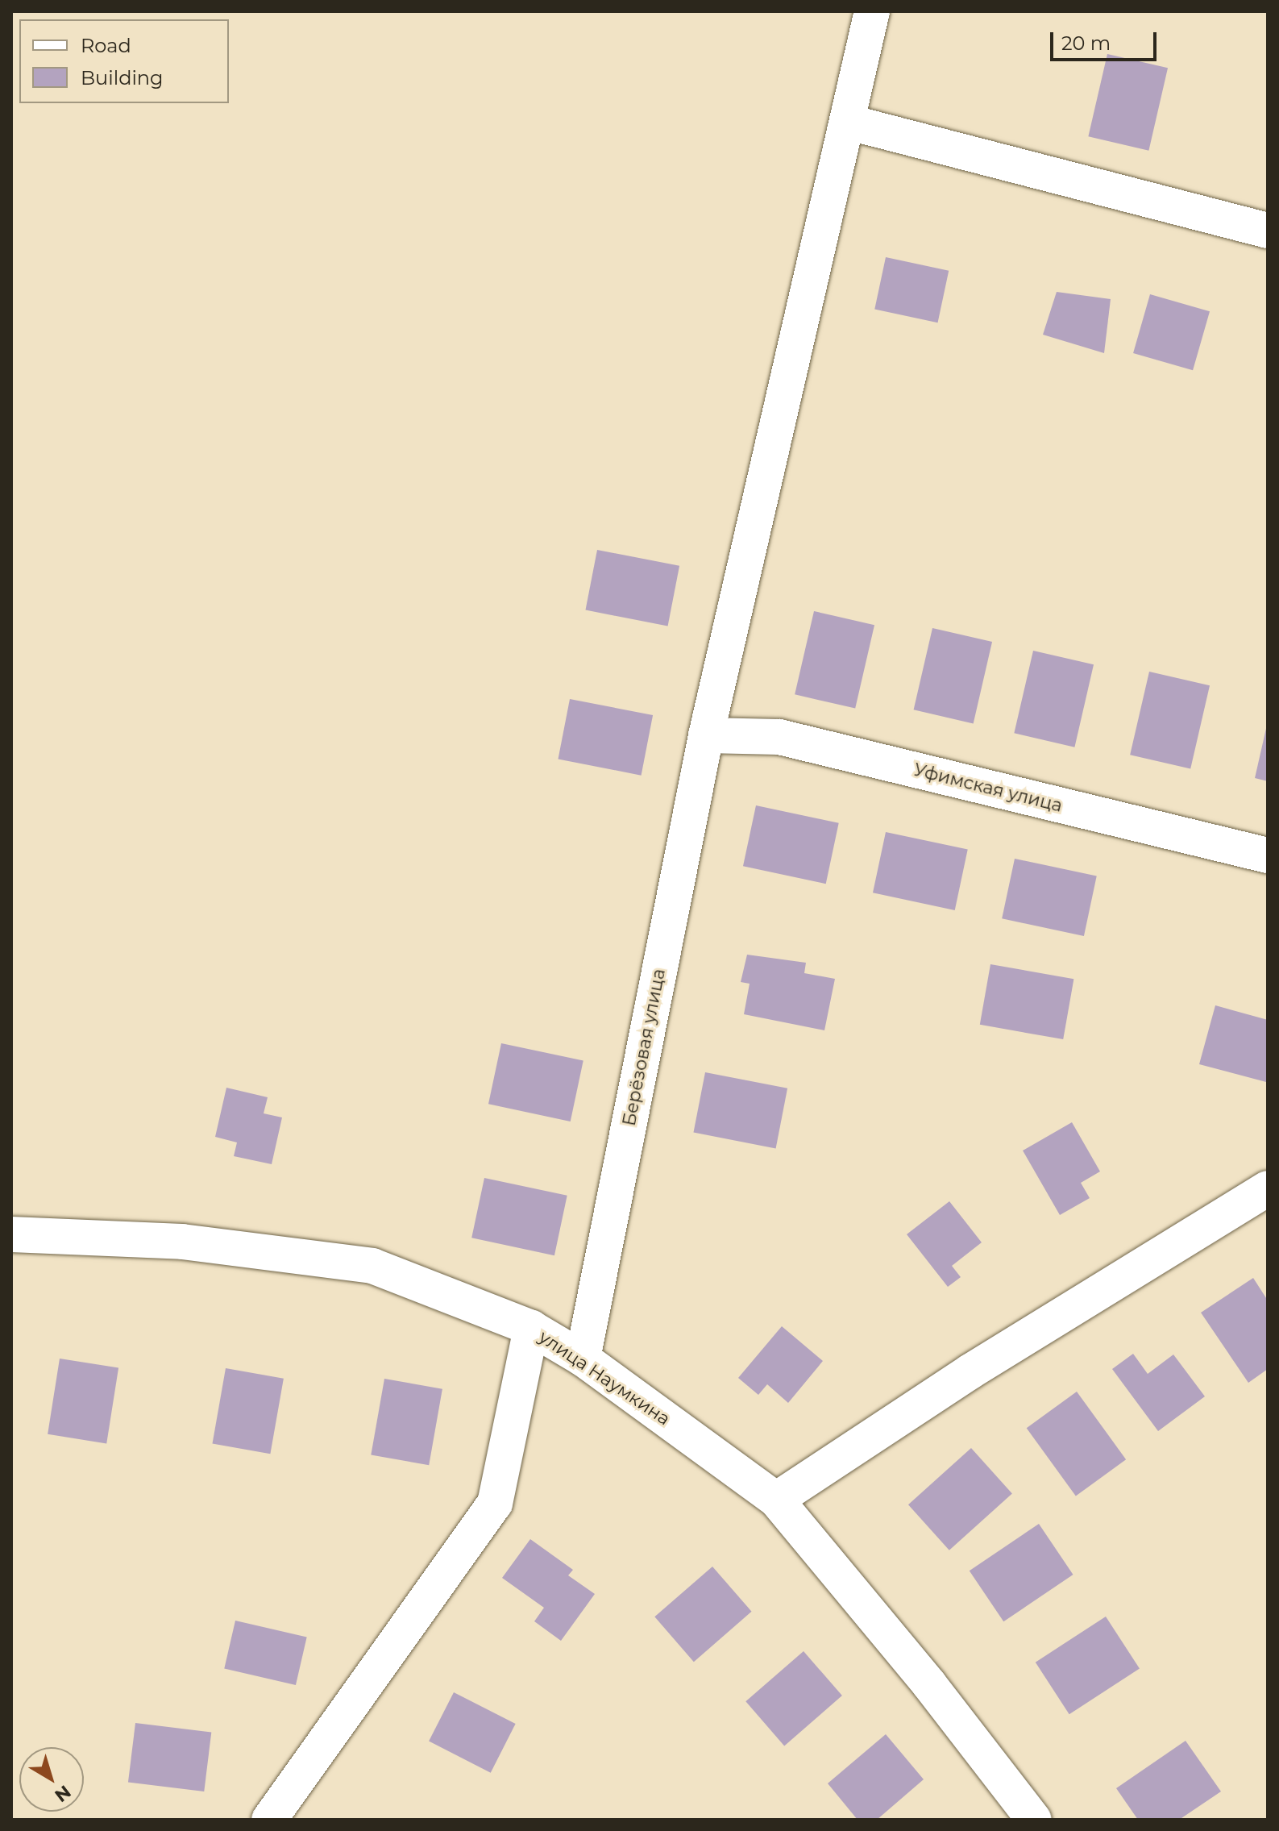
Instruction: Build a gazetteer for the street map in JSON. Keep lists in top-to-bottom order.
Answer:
{
  "streets": {
    "street": ["Уфимская улица", "Берёзовая улица", "улица Наумкина"]
  },
  "crossings": [
    ["Уфимская улица", "Берёзовая улица"],
    ["Берёзовая улица", "улица Наумкина"]
  ],
  "legend": ["Road", "Building"],
  "scale_bar": "20 m",
  "north": "bottom right"
}
